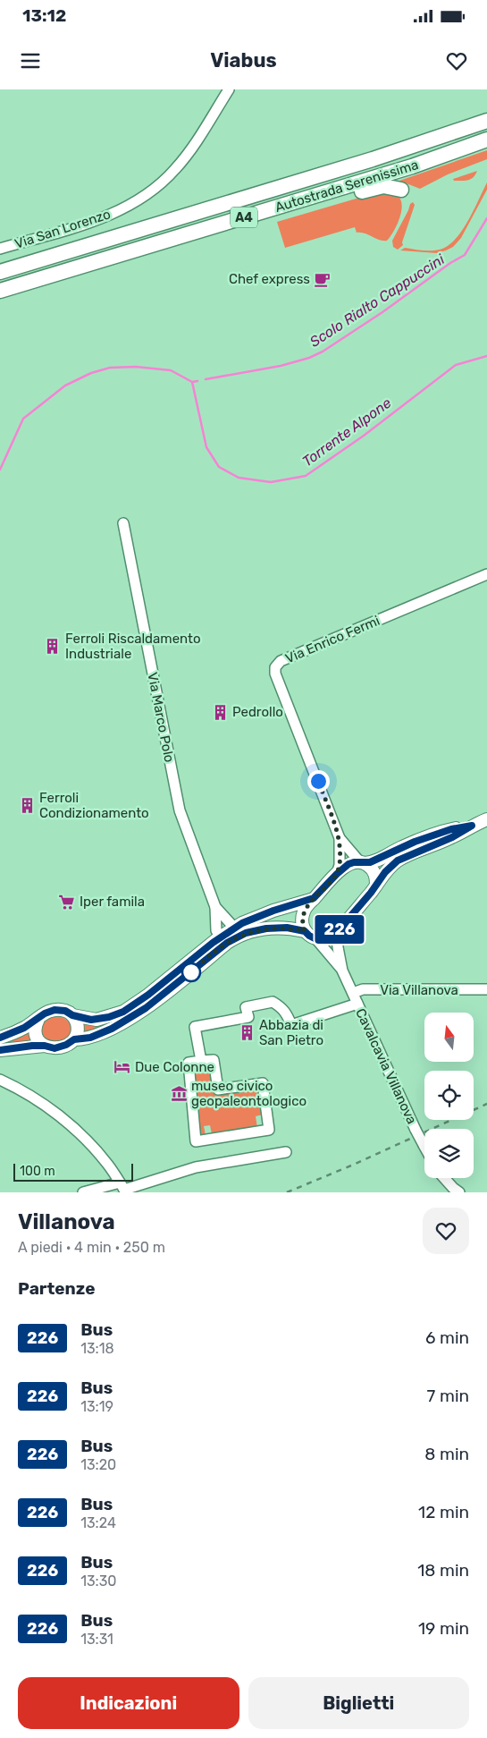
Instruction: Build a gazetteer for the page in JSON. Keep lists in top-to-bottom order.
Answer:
{
  "streets": {
    "highway": ["Autostrada Serenissima", "A4"],
    "street": [
      "Via San Lorenzo",
      "Via Enrico Fermi",
      "Via Marco Polo",
      "Via Villanova",
      "Cavalcavia Villanova"
    ]
  },
  "crossings": [
    ["Via Villanova", "Cavalcavia Villanova"]
  ],
  "water": ["Scolo Rialto Cappuccini", "Torrente Alpone"],
  "places": {
    "cafe": ["Chef express"],
    "building": [
      "Ferroli Riscaldamento Industriale",
      "Pedrollo",
      "Ferroli Condizionamento",
      "Abbazia di San Pietro"
    ],
    "supermarket": ["Iper famila"],
    "hotel": ["Due Colonne"],
    "museum": ["museo civico geopaleontologico"]
  },
  "lines": ["bus line 226"],
  "scale_bar": "100 m",
  "north": "top",
  "page": {
    "status": "13:12",
    "header": "Viabus",
    "on_map": "226",
    "scale": "100 m",
    "heading": [
      ["Villanova", "A piedi · 4 min · 250 m"],
      "Partenze"
    ],
    "list": [
      {
        "mark": "226",
        "name": "Bus",
        "note": "13:18",
        "value": "6 min"
      },
      {
        "mark": "226",
        "name": "Bus",
        "note": "13:19",
        "value": "7 min"
      },
      {
        "mark": "226",
        "name": "Bus",
        "note": "13:20",
        "value": "8 min"
      },
      {
        "mark": "226",
        "name": "Bus",
        "note": "13:24",
        "value": "12 min"
      },
      {
        "mark": "226",
        "name": "Bus",
        "note": "13:30",
        "value": "18 min"
      },
      {
        "mark": "226",
        "name": "Bus",
        "note": "13:31",
        "value": "19 min"
      }
    ],
    "buttons": ["Indicazioni", "Biglietti"]
  }
}
